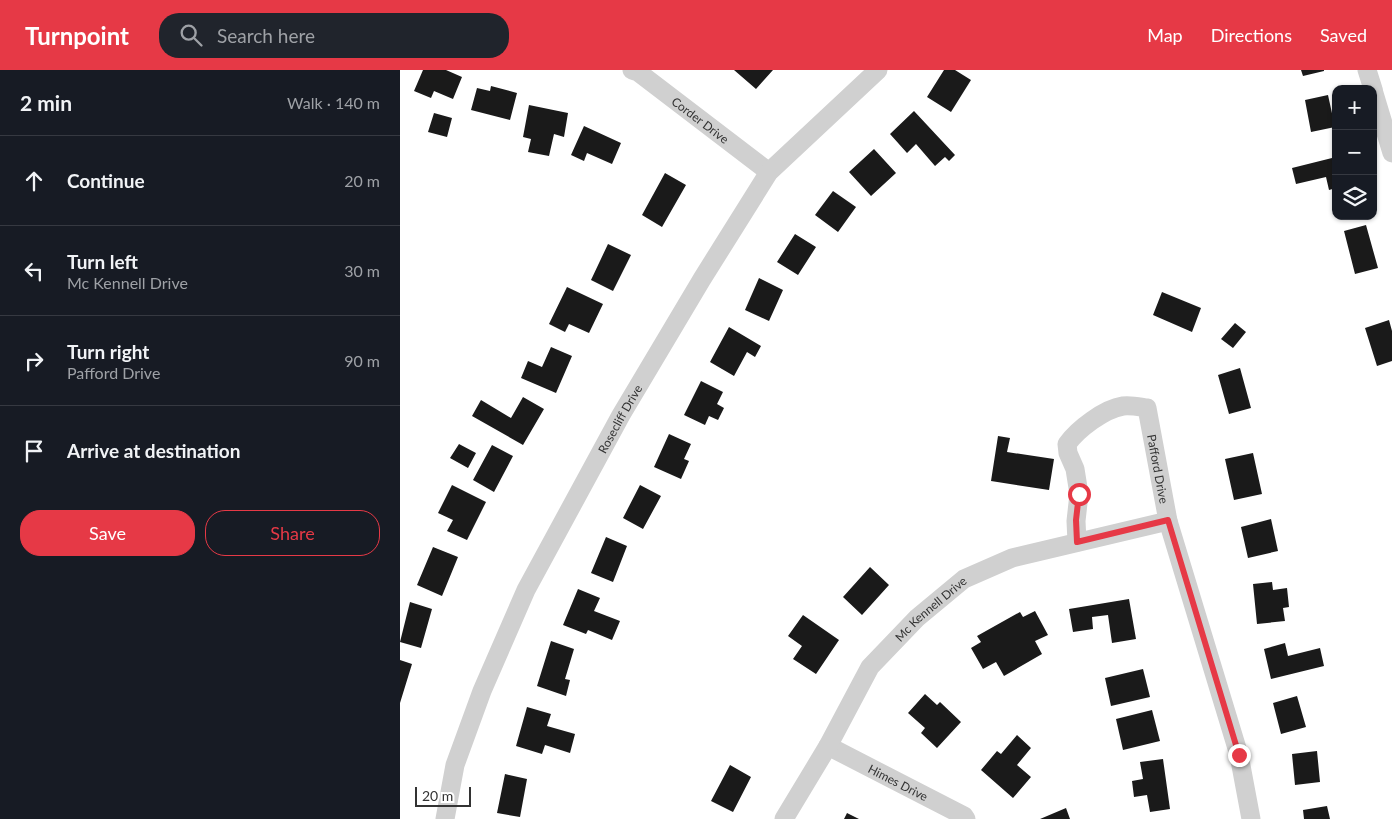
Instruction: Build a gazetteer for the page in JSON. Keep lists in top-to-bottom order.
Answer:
{
  "streets": {
    "street": [
      "Corder Drive",
      "Rosecliff Drive",
      "Pafford Drive",
      "Mc Kennell Drive",
      "Himes Drive"
    ]
  },
  "crossings": [
    ["Corder Drive", "Rosecliff Drive"],
    ["Pafford Drive", "Mc Kennell Drive"],
    ["Mc Kennell Drive", "Himes Drive"]
  ],
  "scale_bar": "20 m",
  "page": {
    "header": "Turnpoint",
    "search": "Search here",
    "nav": ["Map", "Directions", "Saved"],
    "heading": ["2 min", "Walk · 140 m"],
    "map_buttons": ["+", "−"],
    "list": [
      ["Continue", "20 m"],
      ["Turn left", "Mc Kennell Drive", "30 m"],
      ["Turn right", "Pafford Drive", "90 m"],
      "Arrive at destination"
    ],
    "buttons": ["Save", "Share"],
    "scale": "20 m"
  }
}
